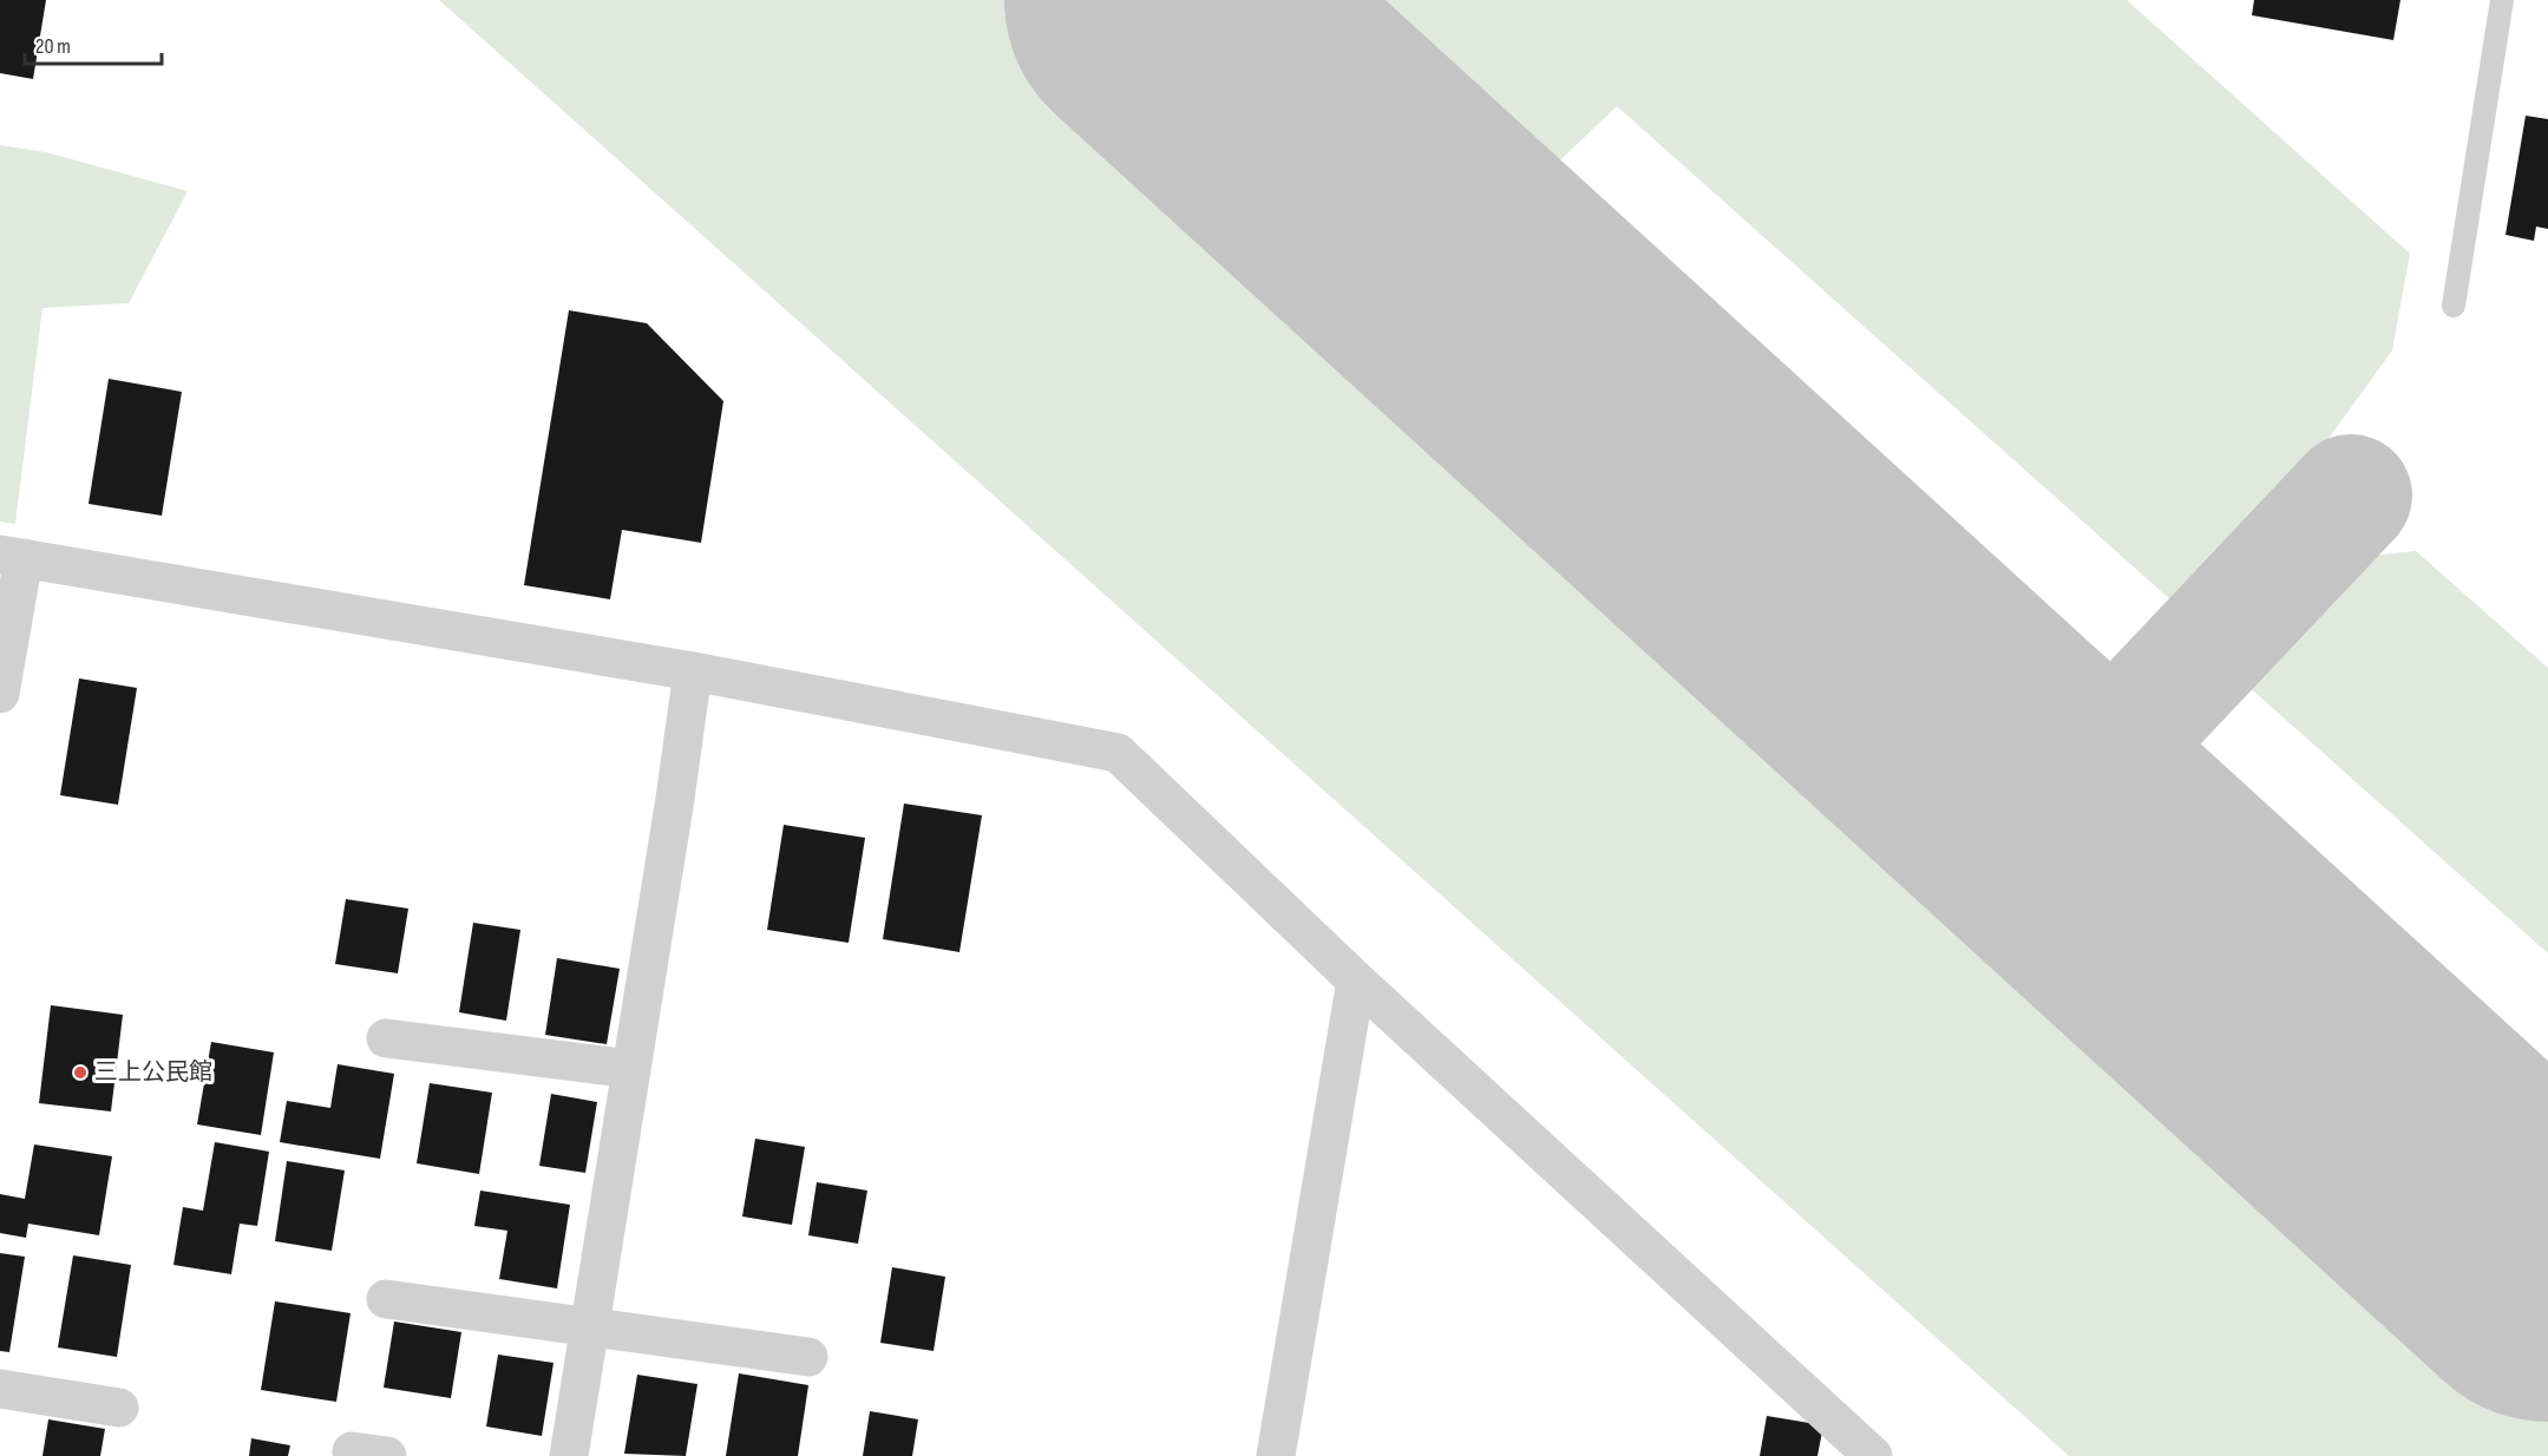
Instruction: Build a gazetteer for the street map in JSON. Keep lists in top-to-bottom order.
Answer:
{
  "places": ["三上公民館"],
  "scale_bar": "20 m"
}
